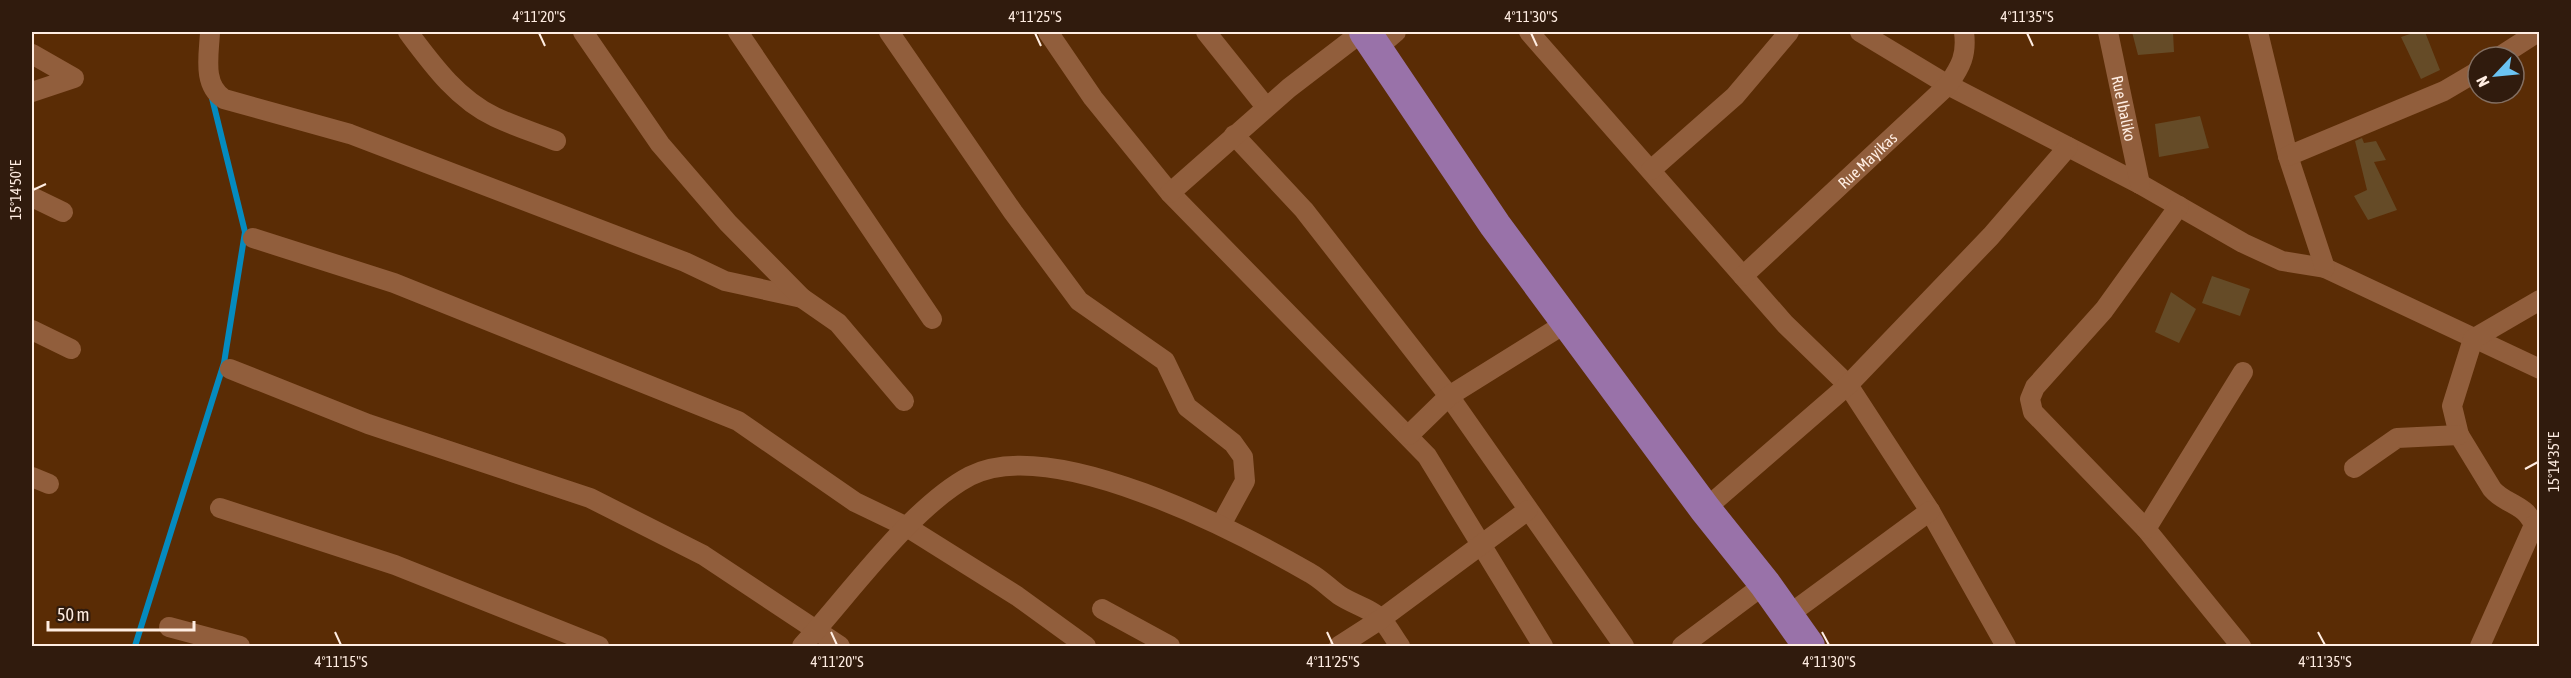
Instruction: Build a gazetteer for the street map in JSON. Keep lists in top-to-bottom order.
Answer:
{
  "streets": {
    "street": ["Rue Ibaliko", "Rue Mayikas"]
  },
  "scale_bar": "50 m",
  "north": "bottom left",
  "coordinates": [
    "4°11'20\"S",
    "4°11'25\"S",
    "4°11'30\"S",
    "4°11'35\"S",
    "15°14'50\"E",
    "15°14'35\"E",
    "4°11'15\"S"
  ]
}
